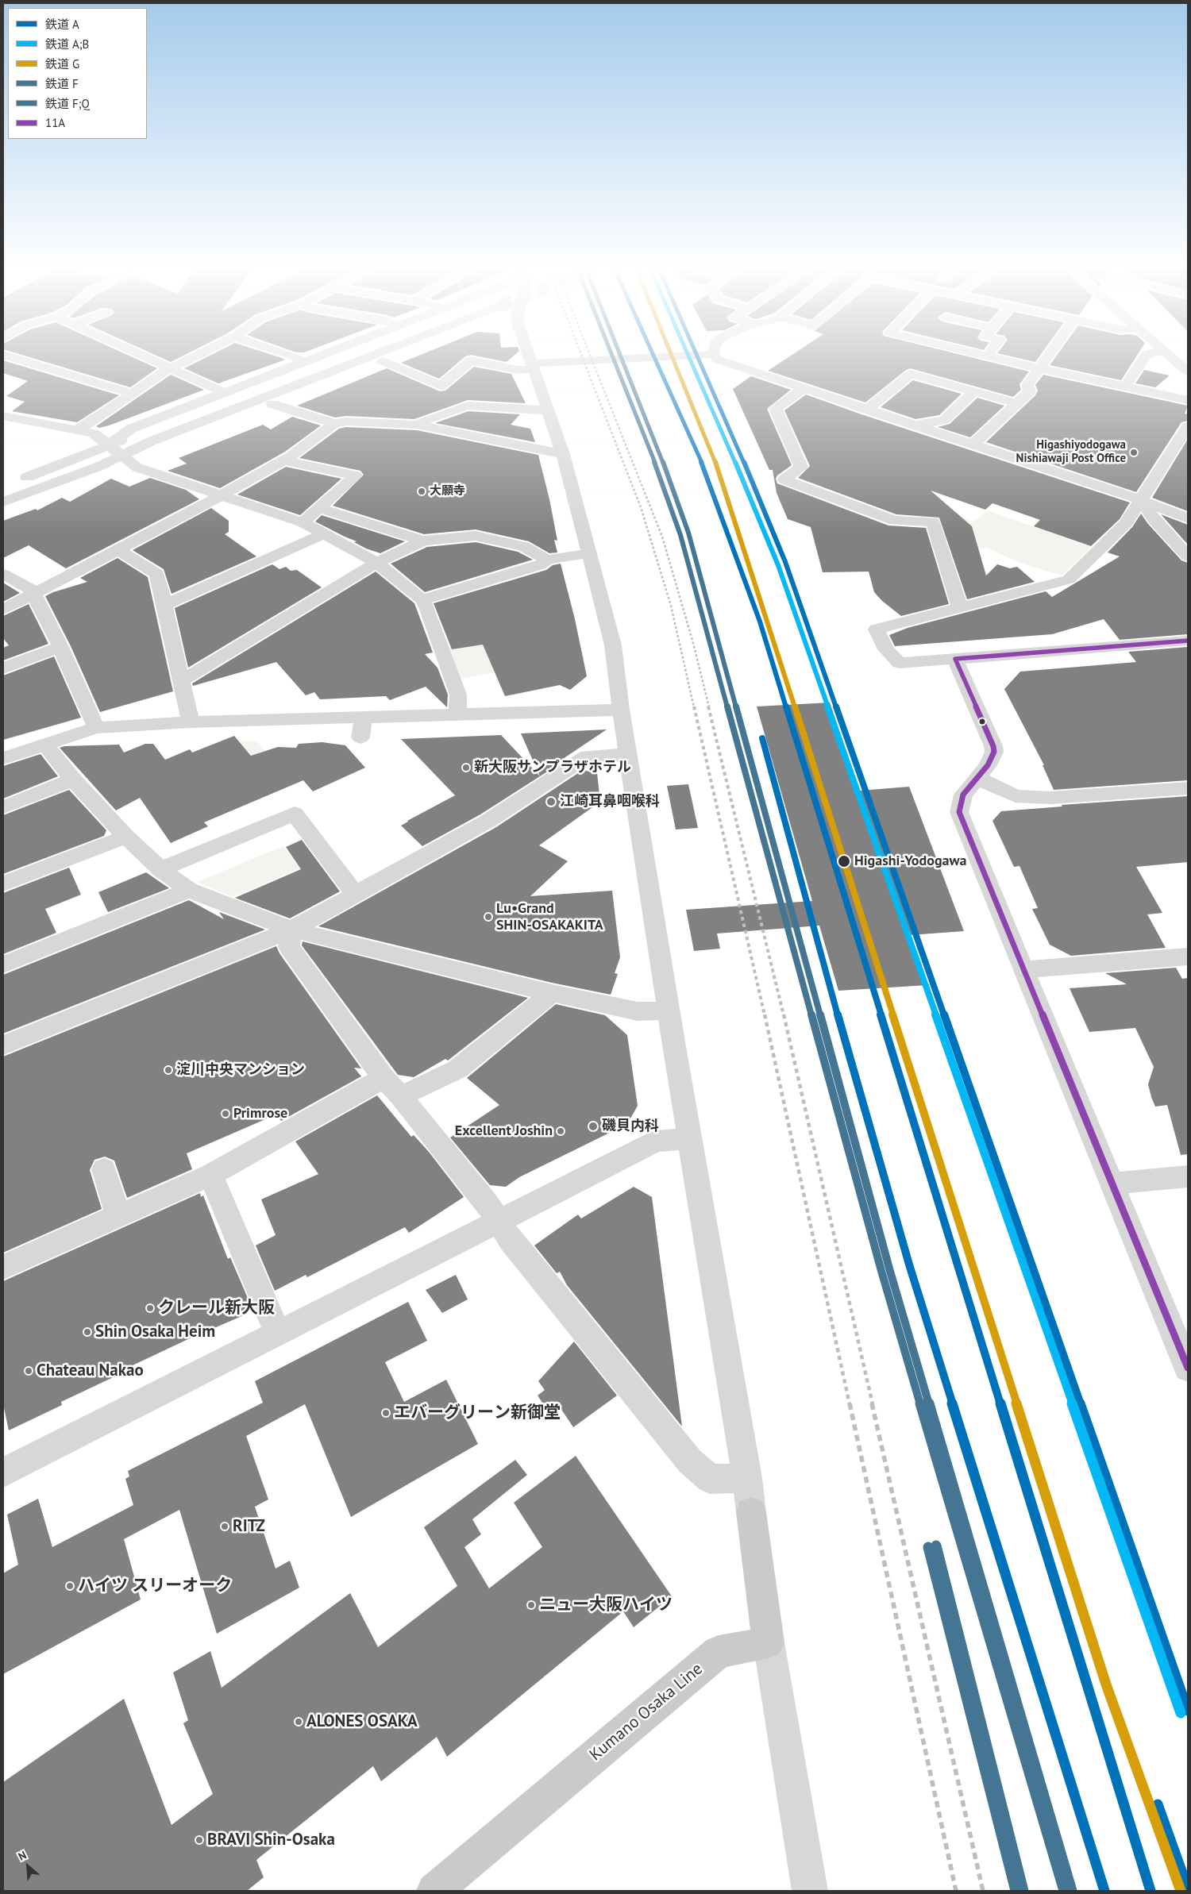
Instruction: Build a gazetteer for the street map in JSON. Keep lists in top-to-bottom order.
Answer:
{
  "streets": {
    "main road": ["Kumano Osaka Line"]
  },
  "places": [
    "Higashiyodogawa Nishiawaji Post Office",
    "大願寺",
    "新大阪サンプラザホテル",
    "江崎耳鼻咽喉科",
    "Higashi-Yodogawa",
    "Lu•Grand SHIN-OSAKAKITA",
    "淀川中央マンション",
    "Primrose",
    "磯貝内科",
    "Excellent Joshin",
    "クレール新大阪",
    "Shin Osaka Heim",
    "Chateau Nakao",
    "エバーグリーン新御堂",
    "RITZ",
    "ハイツ スリーオーク",
    "ニュー大阪ハイツ",
    "ALONES OSAKA",
    "BRAVI Shin-Osaka"
  ],
  "lines": [
    "rail line A",
    "rail line A;B",
    "rail line G",
    "rail line F",
    "rail line F;Q",
    "transit line 11A"
  ],
  "legend": [
    "鉄道 A",
    "鉄道 A;B",
    "鉄道 G",
    "鉄道 F",
    "鉄道 F;Q",
    "11A"
  ],
  "north": "top left"
}
